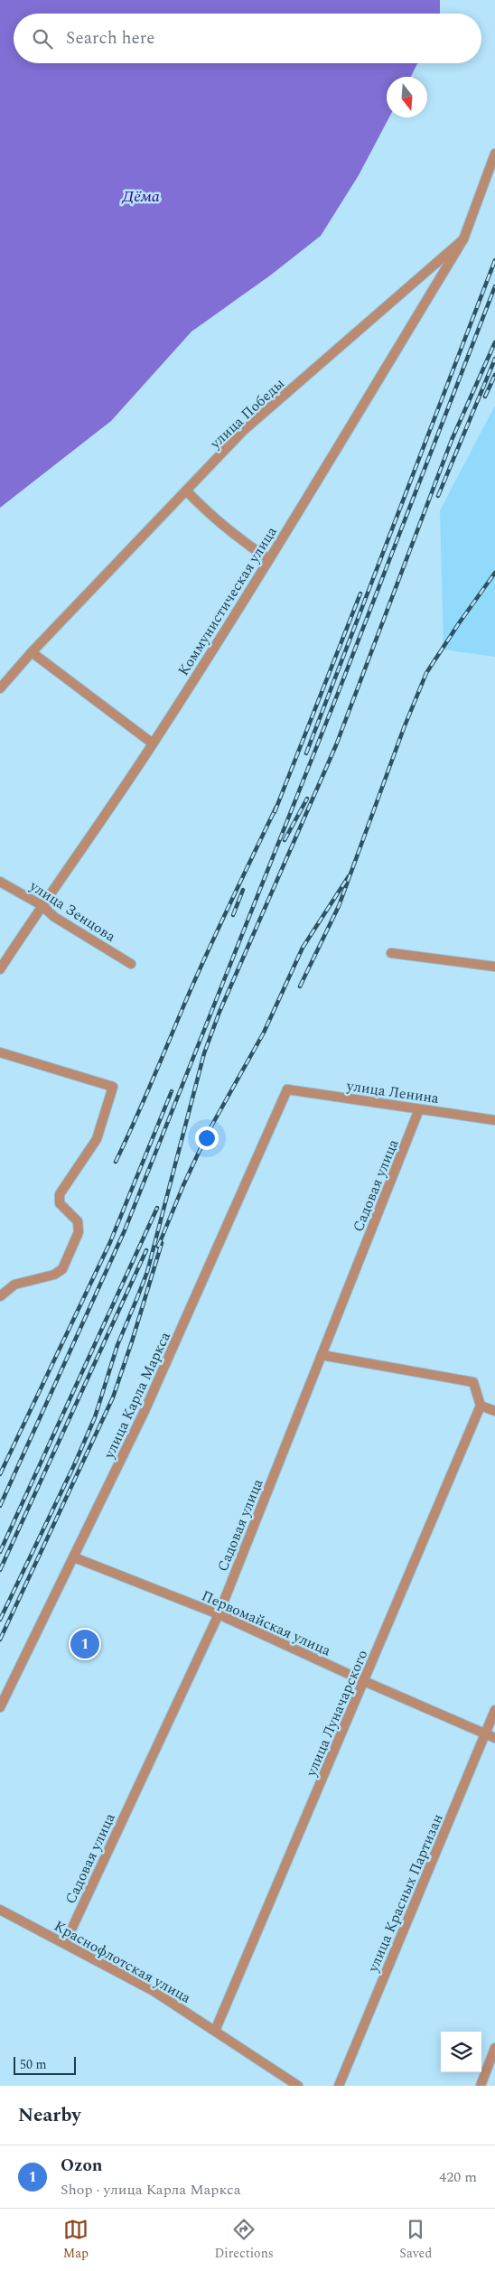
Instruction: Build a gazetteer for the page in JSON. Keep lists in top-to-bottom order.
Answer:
{
  "streets": {
    "street": [
      "улица Победы",
      "Коммунистическая улица",
      "улица Зенцова",
      "улица Ленина",
      "Садовая улица",
      "улица Карла Маркса",
      "Первомайская улица",
      "улица Луначарского",
      "улица Красных Партизан",
      "Краснофлотская улица"
    ]
  },
  "crossings": [
    ["улица Победы", "Коммунистическая улица"],
    ["Коммунистическая улица", "улица Зенцова"],
    ["улица Ленина", "Садовая улица"],
    ["улица Ленина", "улица Карла Маркса"],
    ["Садовая улица", "Первомайская улица"],
    ["Садовая улица", "Краснофлотская улица"],
    ["улица Карла Маркса", "Первомайская улица"],
    ["Первомайская улица", "улица Луначарского"],
    ["Первомайская улица", "улица Красных Партизан"],
    ["улица Луначарского", "Краснофлотская улица"]
  ],
  "water": ["Дёма"],
  "scale_bar": "50 m",
  "north": "bottom",
  "page": {
    "search": "Search here",
    "pins": "1",
    "scale": "50 m",
    "heading": "Nearby",
    "list": [
      {
        "mark": "1",
        "name": "Ozon",
        "note": "Shop · улица Карла Маркса",
        "value": "420 m"
      }
    ],
    "nav": ["Map", "Directions", "Saved"]
  }
}
